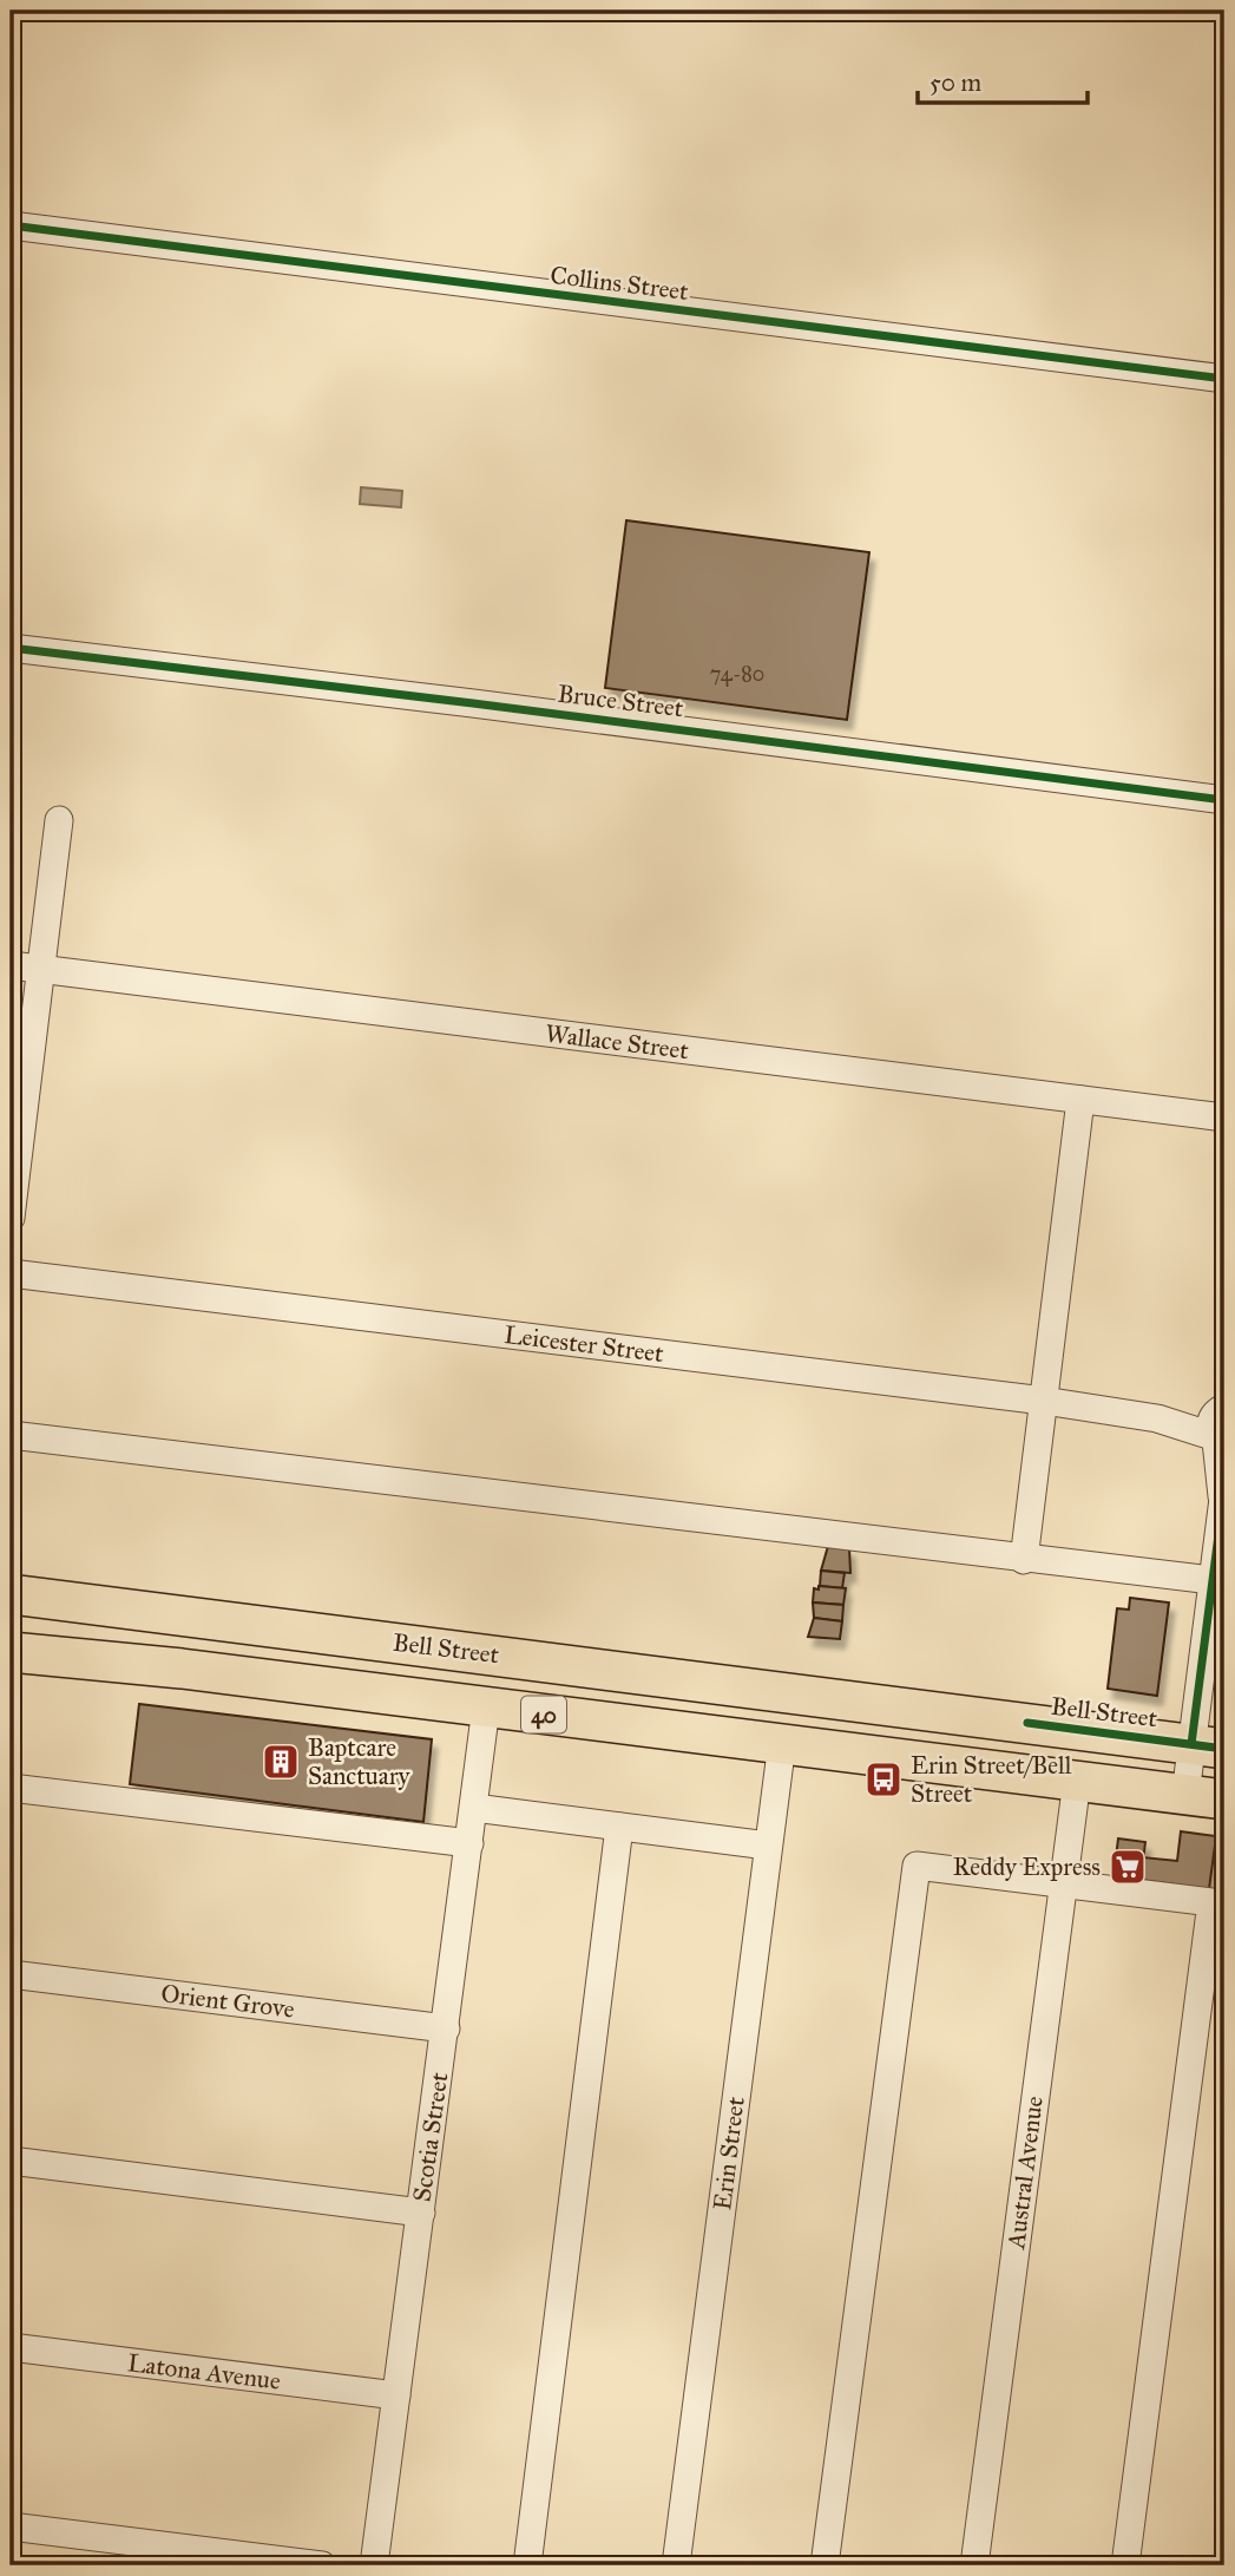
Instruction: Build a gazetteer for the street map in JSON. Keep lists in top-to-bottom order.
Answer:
{
  "streets": {
    "highway": ["Bell Street", "40"],
    "street": [
      "Collins Street",
      "Bruce Street",
      "Wallace Street",
      "Leicester Street",
      "Orient Grove",
      "Scotia Street",
      "Erin Street",
      "Austral Avenue",
      "Latona Avenue"
    ]
  },
  "crossings": [
    ["40", "Scotia Street"],
    ["40", "Erin Street"],
    ["40", "Austral Avenue"],
    ["Orient Grove", "Scotia Street"],
    ["Scotia Street", "Latona Avenue"]
  ],
  "places": {
    "building": ["Baptcare Sanctuary"],
    "bus stop": ["Erin Street/Bell Street"],
    "supermarket": ["Reddy Express"]
  },
  "house_numbers": ["74-80"],
  "scale_bar": "50 m"
}
